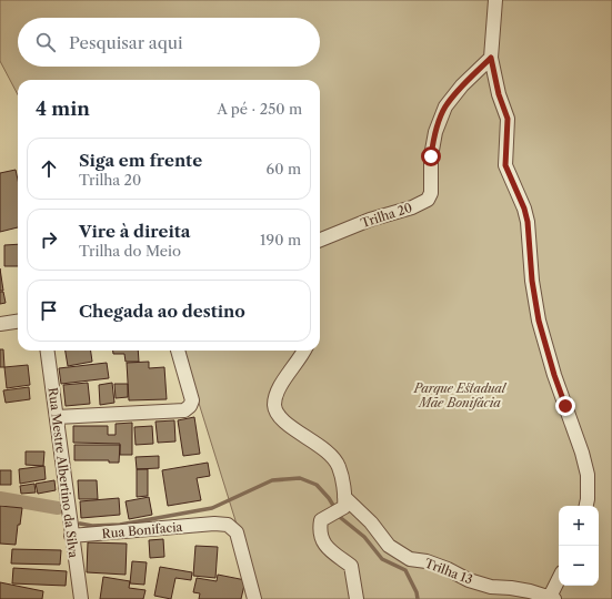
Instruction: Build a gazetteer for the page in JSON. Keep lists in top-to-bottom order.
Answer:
{
  "streets": {
    "street": [
      "Trilha 20",
      "Rua Mestre Albertino da Silva",
      "Rua Bonifacia",
      "Trilha 13"
    ]
  },
  "crossings": [
    ["Rua Mestre Albertino da Silva", "Rua Bonifacia"]
  ],
  "parks": ["Parque Estadual Mãe Bonifácia"],
  "page": {
    "search": "Pesquisar aqui",
    "heading": ["4 min", "A pé · 250 m"],
    "list": [
      ["Siga em frente", "Trilha 20", "60 m"],
      ["Vire à direita", "Trilha do Meio", "190 m"],
      "Chegada ao destino"
    ],
    "map_buttons": ["+", "−"]
  }
}
